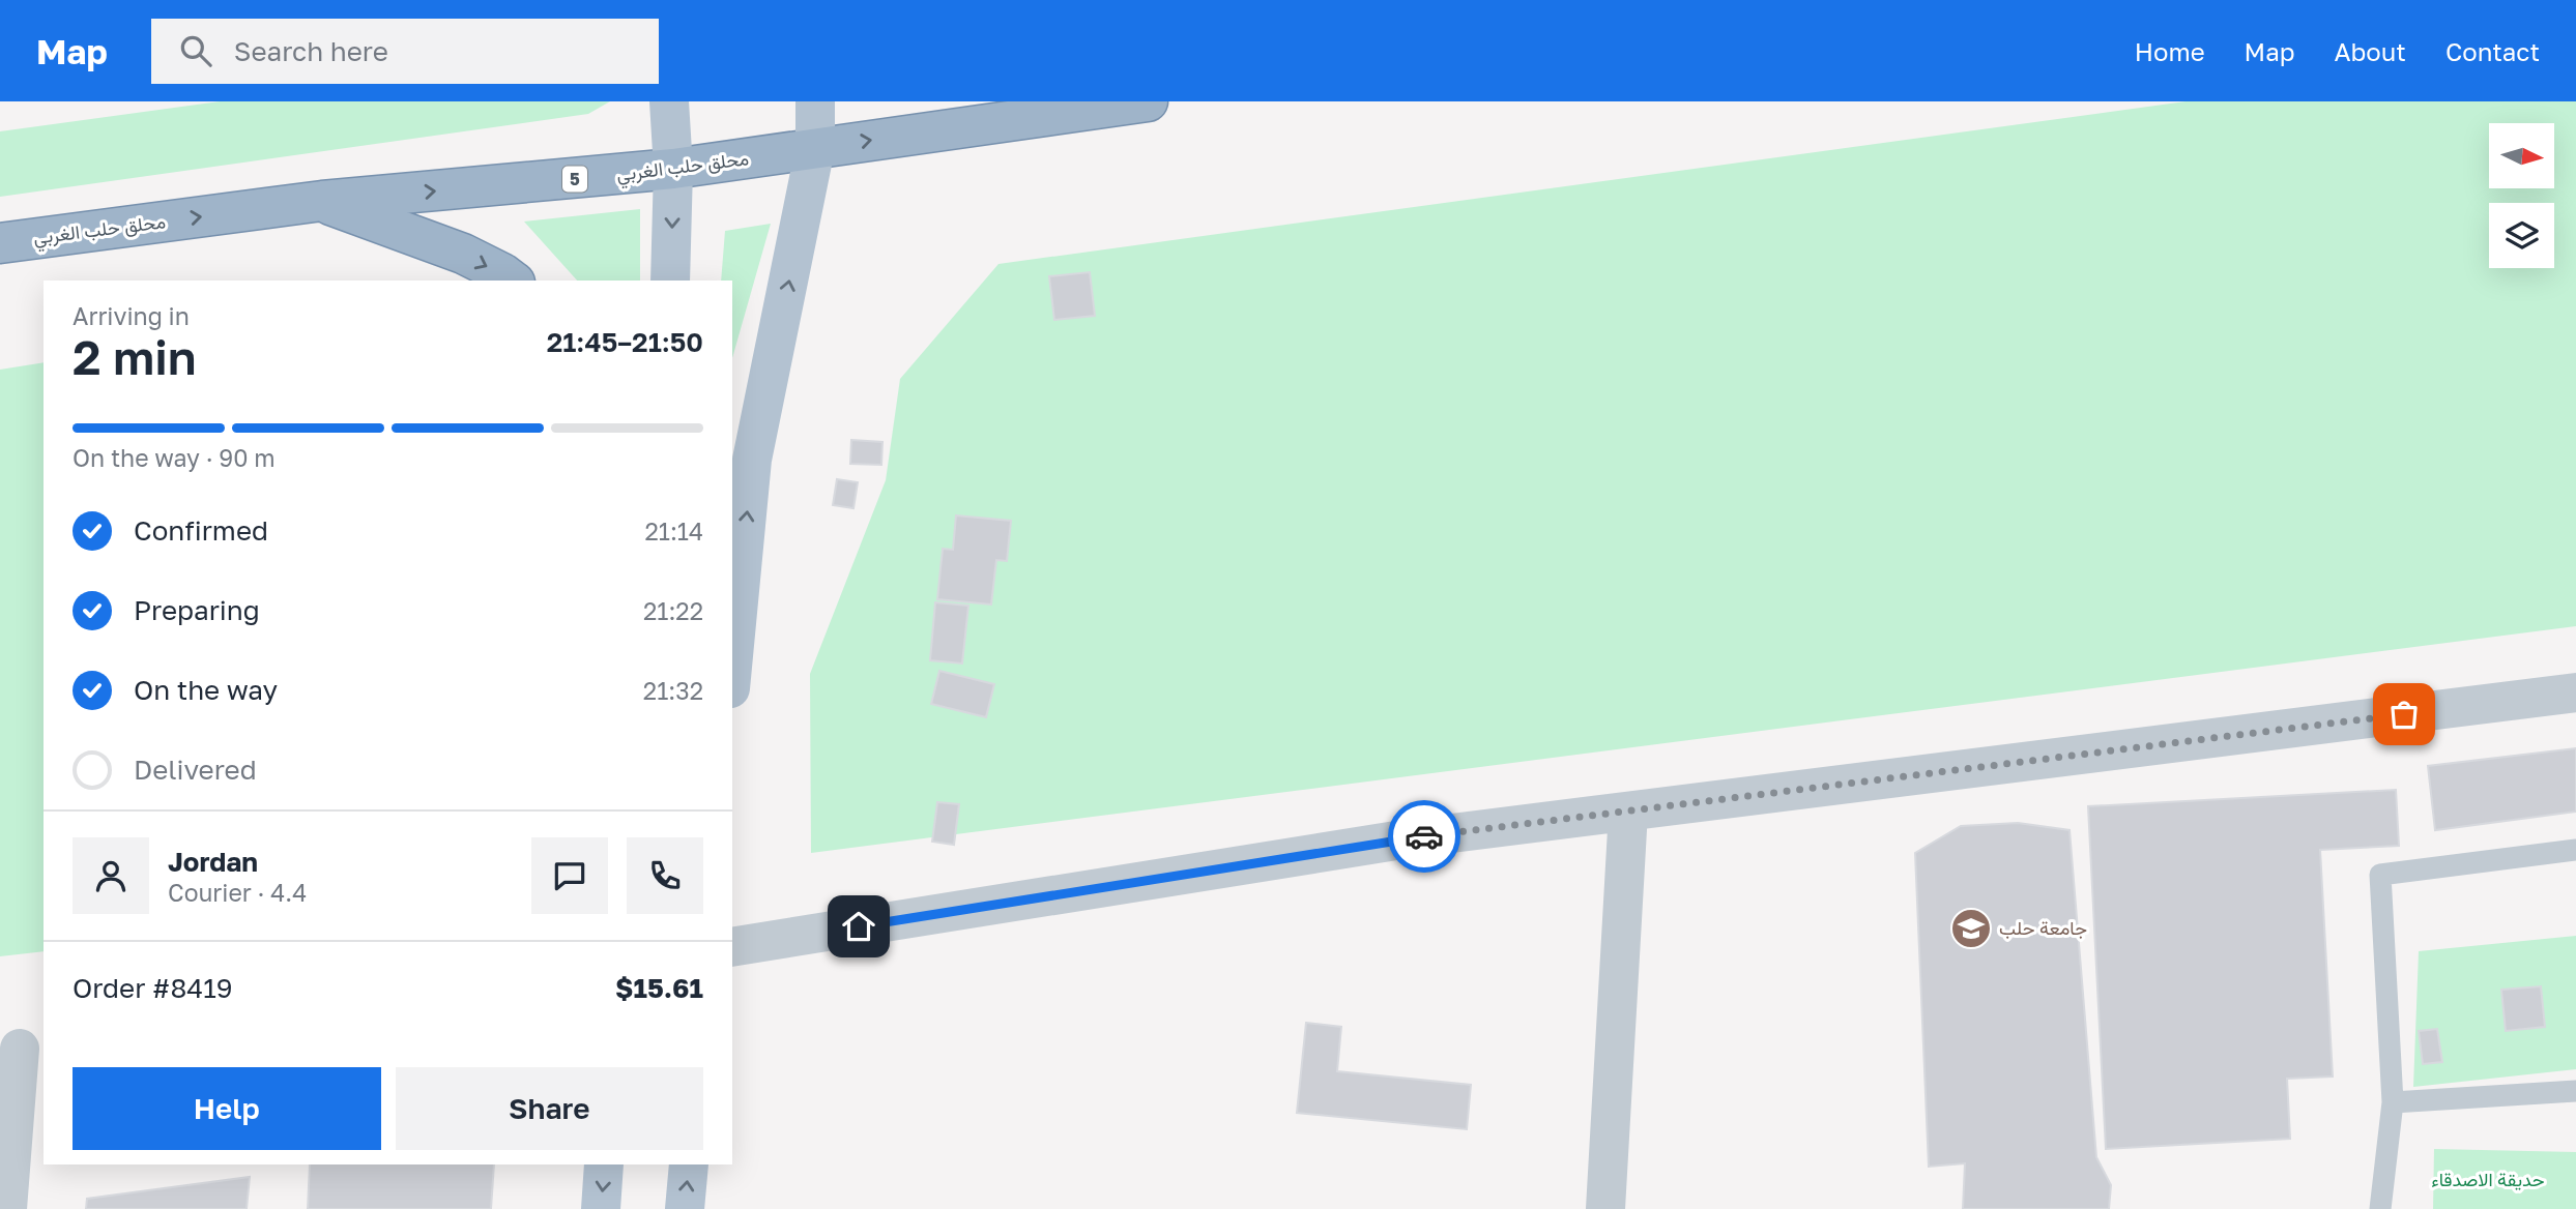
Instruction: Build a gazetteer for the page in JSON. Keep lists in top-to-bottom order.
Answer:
{
  "streets": {
    "highway": ["محلق حلب الغربي", "5"]
  },
  "one_way": ["محلق حلب الغربي"],
  "parks": ["حديقة الاصدقاء"],
  "places": {
    "school or university": ["جامعة حلب"]
  },
  "north": "right",
  "page": {
    "header": "Map",
    "search": "Search here",
    "nav": [
      "Home",
      "Map",
      "About",
      "Contact"
    ],
    "heading": ["2 min", "Arriving in", "21:45–21:50"],
    "panel": [
      "Jordan",
      "Courier · 4.4",
      "Order #8419",
      "$15.61"
    ],
    "bar": "On the way · 90 m",
    "list": [
      ["Confirmed", "21:14"],
      ["Preparing", "21:22"],
      ["On the way", "21:32"],
      "Delivered"
    ],
    "buttons": ["Help", "Share"]
  }
}
